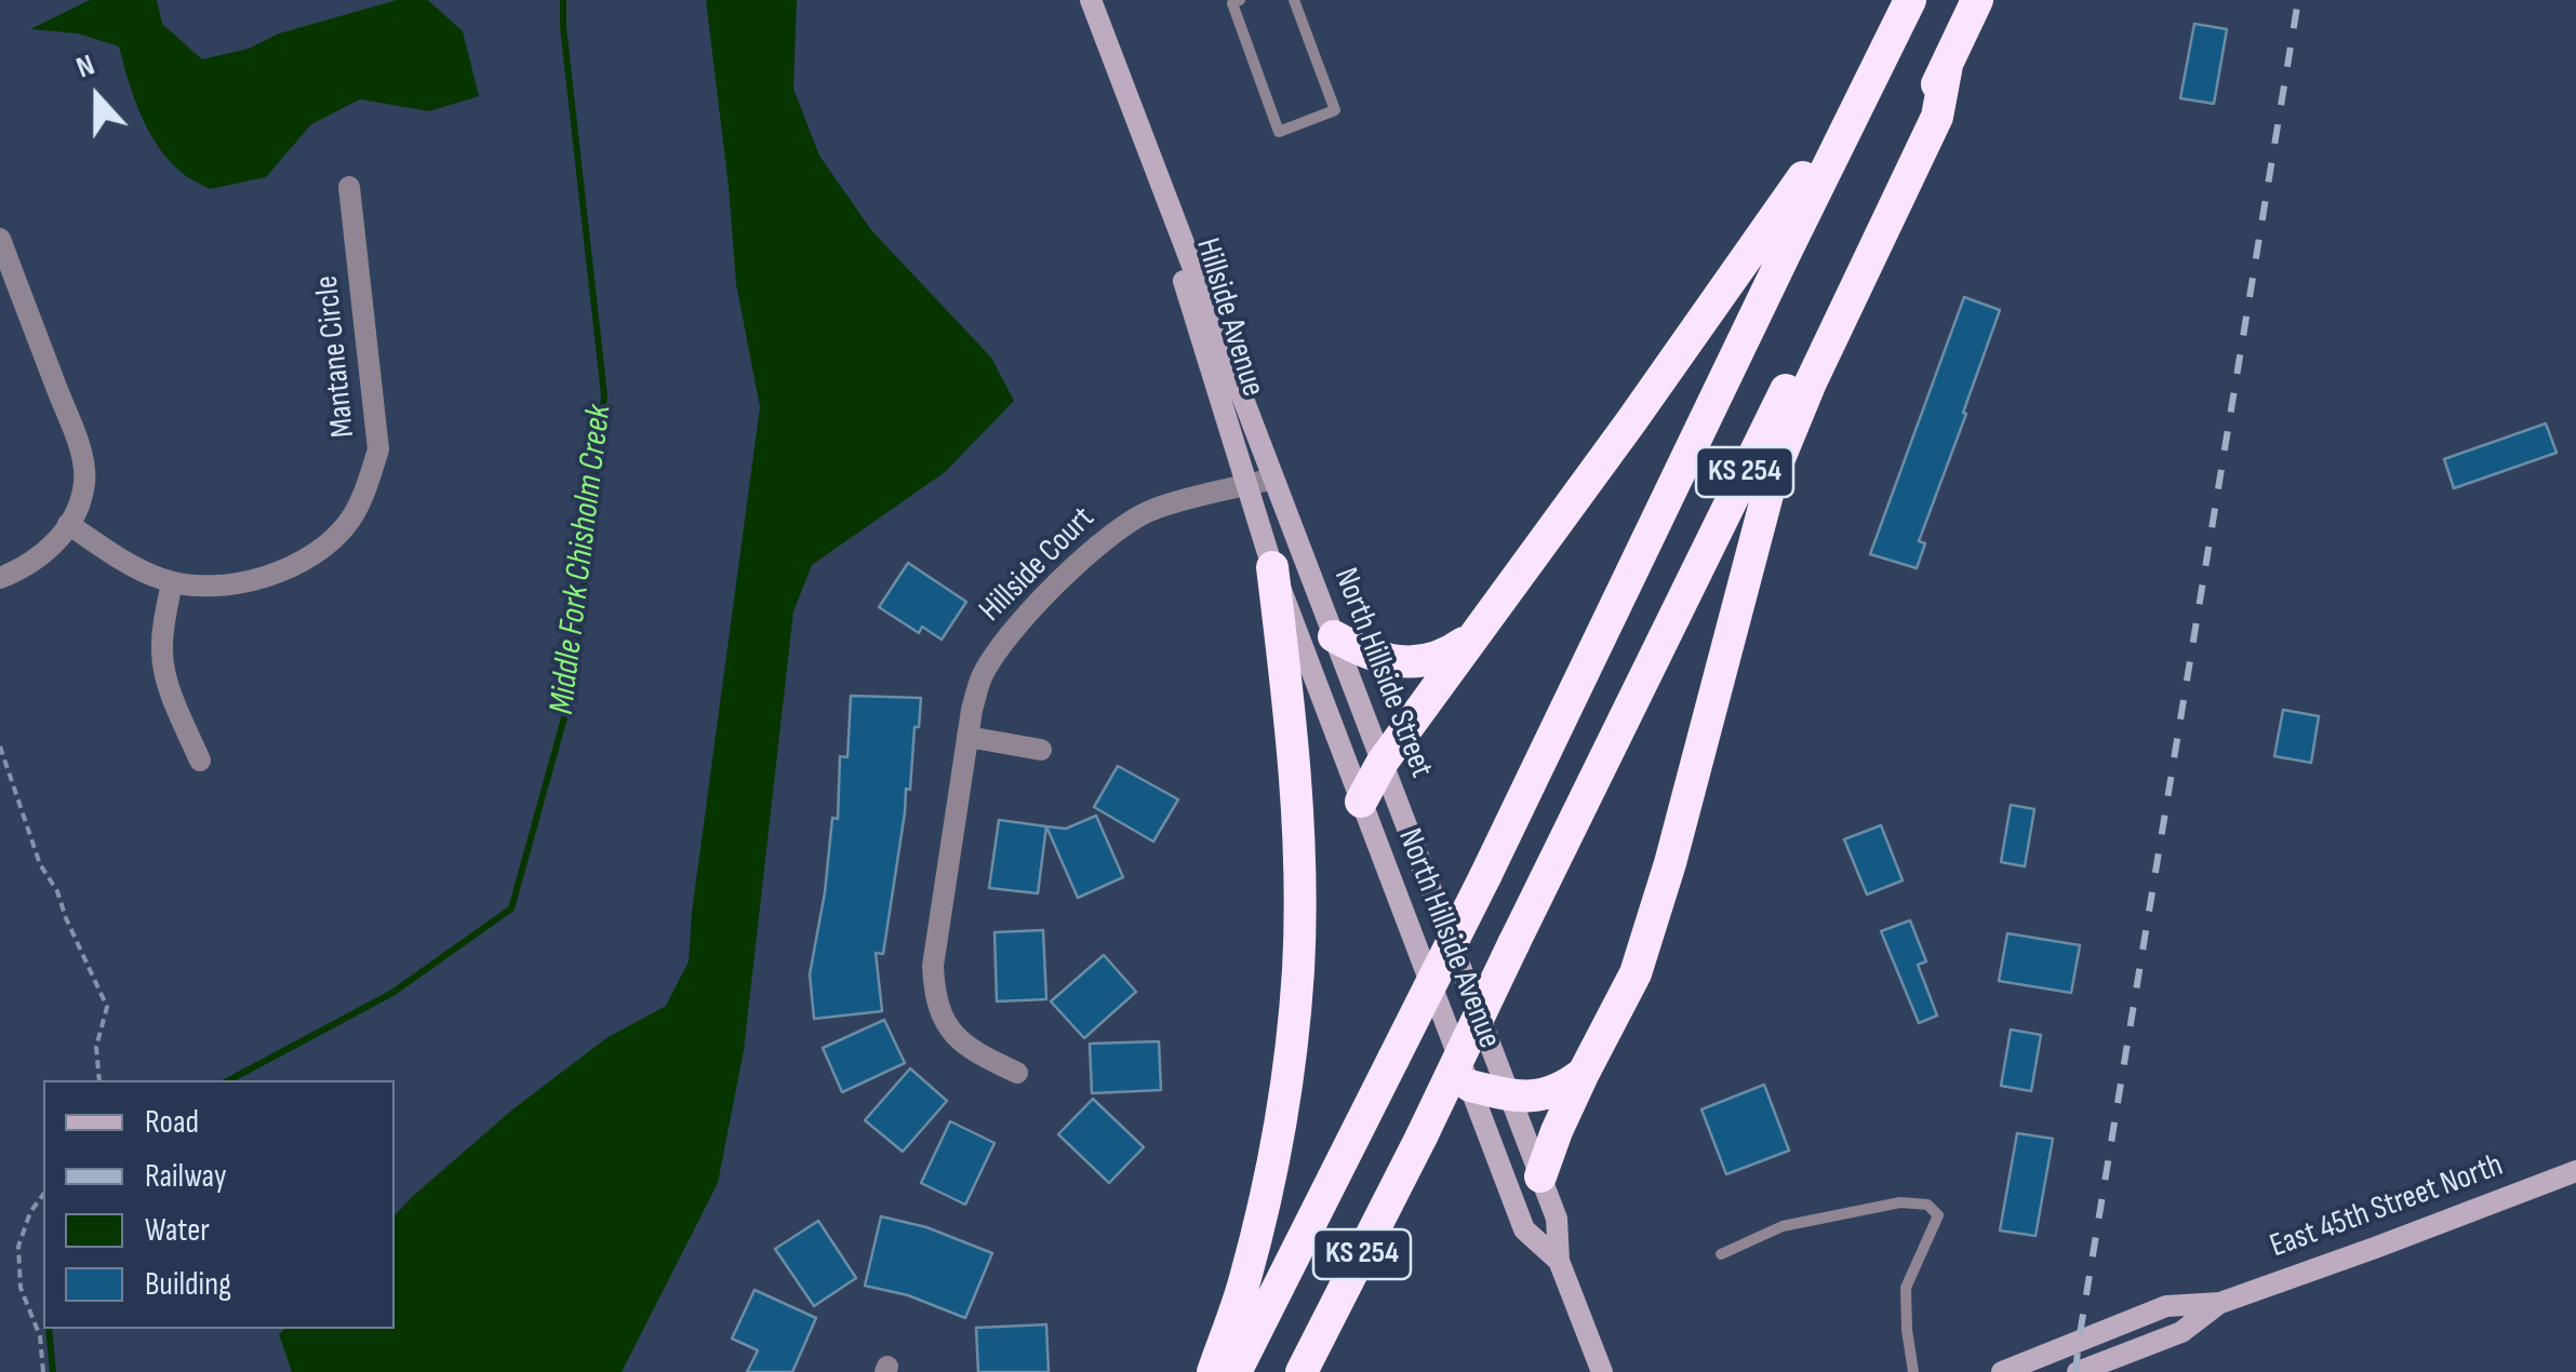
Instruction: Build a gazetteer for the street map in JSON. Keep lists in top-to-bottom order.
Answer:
{
  "streets": {
    "highway": ["KS 254"],
    "main road": [
      "Hillside Avenue",
      "North Hillside Street",
      "North Hillside Avenue",
      "East 45th Street North"
    ],
    "street": ["Mantane Circle", "Hillside Court"]
  },
  "crossings": [
    ["Hillside Avenue", "Hillside Court"],
    ["Hillside Avenue", "North Hillside Street"],
    ["Hillside Avenue", "North Hillside Avenue"],
    ["Hillside Court", "North Hillside Street"],
    ["North Hillside Street", "North Hillside Avenue"]
  ],
  "water": ["Middle Fork Chisholm Creek"],
  "legend": [
    "Road",
    "Railway",
    "Water",
    "Building"
  ],
  "north": "top"
}
